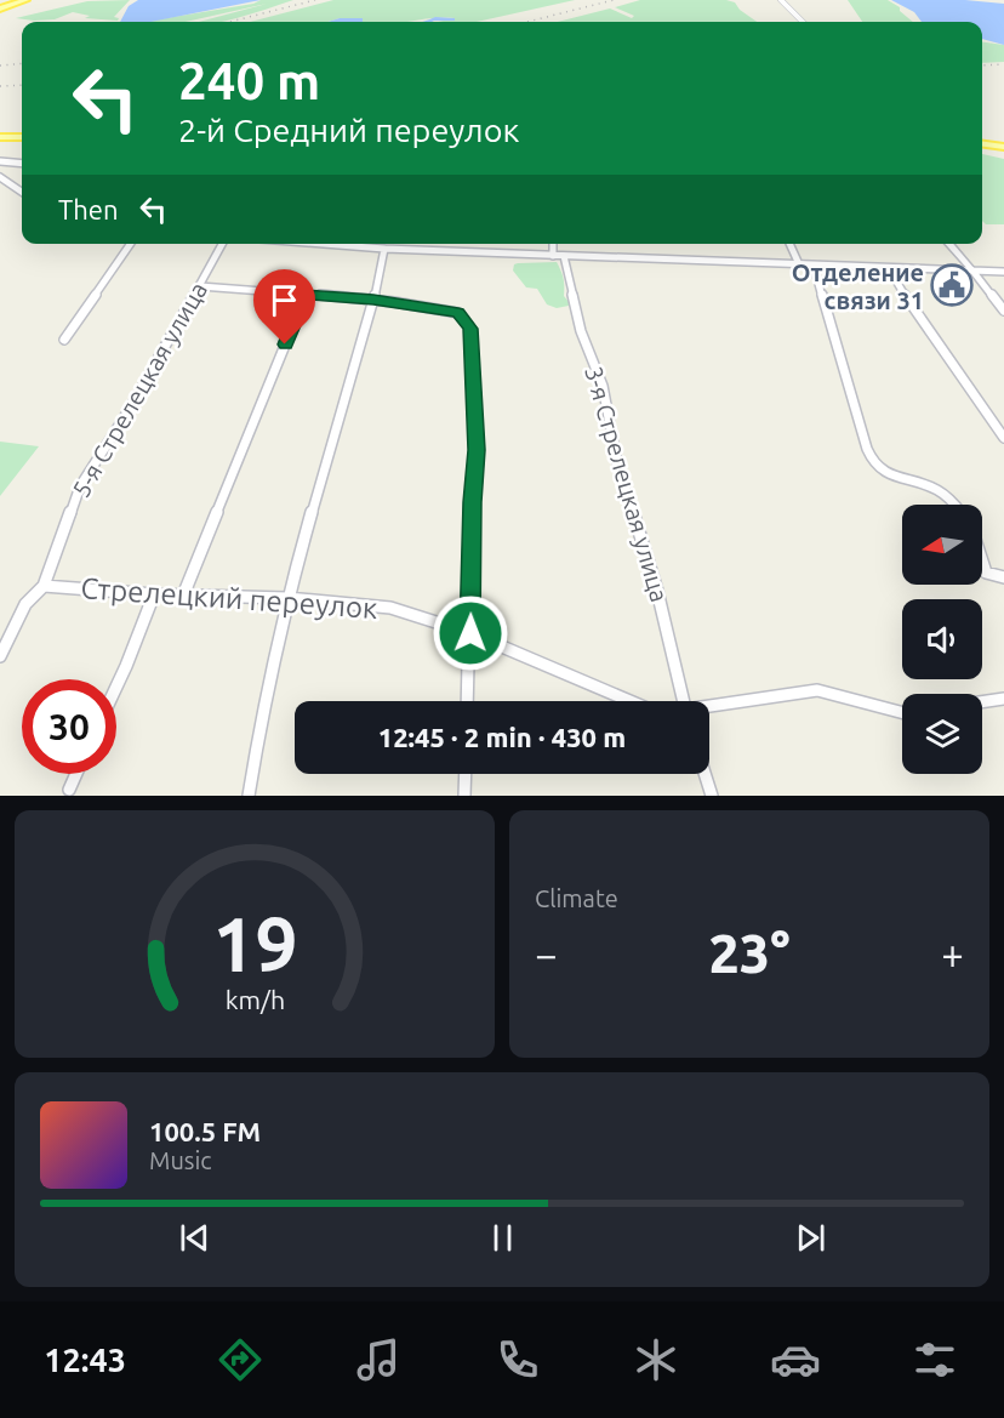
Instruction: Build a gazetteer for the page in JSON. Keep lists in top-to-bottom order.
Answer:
{
  "streets": {
    "street": ["5-я Стрелецкая улица", "3-я Стрелецкая улица", "Стрелецкий переулок"]
  },
  "crossings": [
    ["5-я Стрелецкая улица", "Стрелецкий переулок"]
  ],
  "places": {
    "public building": ["Отделение связи 31"]
  },
  "north": "left",
  "page": {
    "turn": ["240 m", "2-й Средний переулок"],
    "then": "Then",
    "limit": "30",
    "trip": "12:45 · 2 min · 430 m",
    "tile": "Climate",
    "heat": ["−", "23°", "+"],
    "song": ["100.5 FM", "Music"],
    "tabs": "12:43",
    "gauge": ["19", "km/h"]
  }
}
